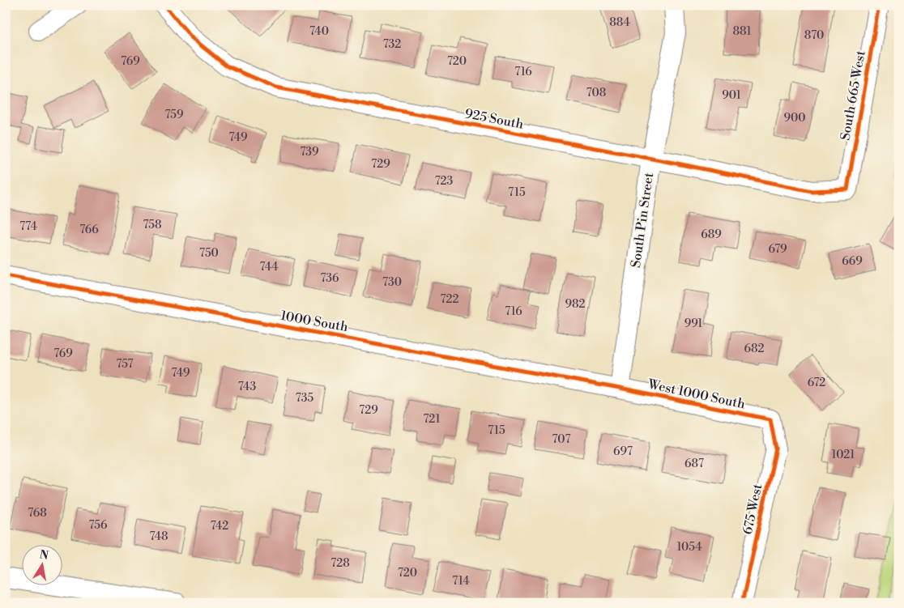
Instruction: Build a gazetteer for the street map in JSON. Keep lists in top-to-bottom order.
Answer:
{
  "streets": {
    "street": [
      "South 665 West",
      "925 South",
      "South Pin Street",
      "1000 South",
      "West 1000 South",
      "675 West"
    ]
  },
  "crossings": [
    ["South 665 West", "925 South"],
    ["925 South", "South Pin Street"],
    ["South Pin Street", "1000 South"],
    ["South Pin Street", "West 1000 South"],
    ["1000 South", "West 1000 South"],
    ["West 1000 South", "675 West"]
  ],
  "house_numbers": [
    "884",
    "740",
    "881",
    "870",
    "732",
    "769",
    "720",
    "716",
    "708",
    "901",
    "759",
    "900",
    "749",
    "739",
    "729",
    "723",
    "715",
    "758",
    "774",
    "766",
    "689",
    "679",
    "750",
    "669",
    "744",
    "736",
    "730",
    "722",
    "982",
    "716",
    "991",
    "682",
    "769",
    "757",
    "749",
    "672",
    "743",
    "735",
    "729",
    "721",
    "715",
    "707",
    "697",
    "1021",
    "687",
    "768",
    "756",
    "742",
    "748",
    "1054",
    "728",
    "720",
    "714"
  ],
  "north": "top"
}
